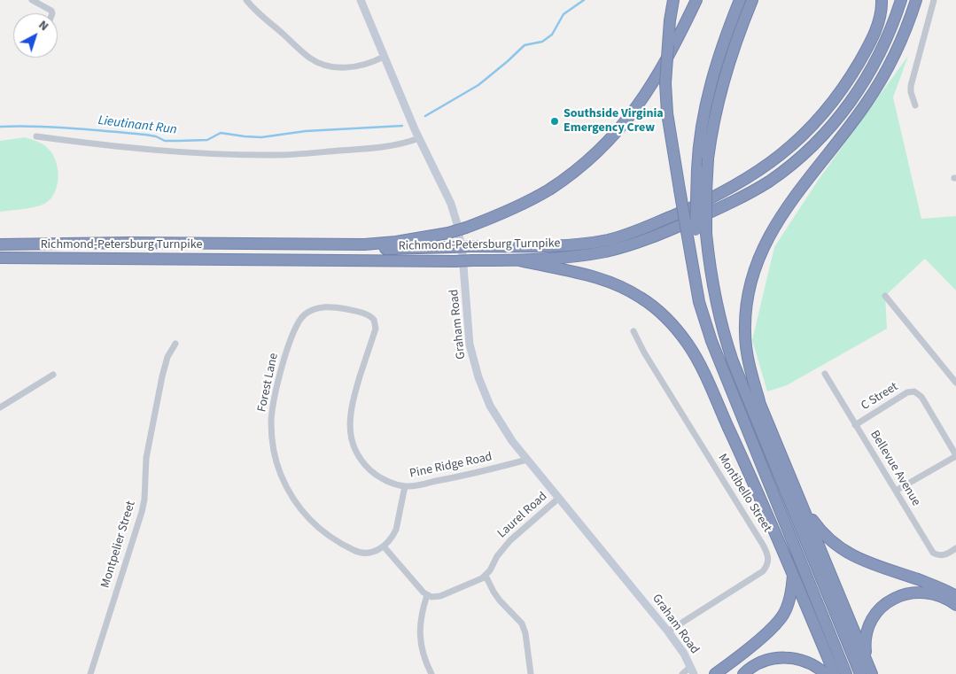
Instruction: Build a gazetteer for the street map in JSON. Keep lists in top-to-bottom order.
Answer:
{
  "streets": {
    "highway": ["Richmond-Petersburg Turnpike"],
    "main road": ["Graham Road"],
    "street": [
      "Forest Lane",
      "C Street",
      "Pine Ridge Road",
      "Bellevue Avenue",
      "Montibello Street",
      "Laurel Road",
      "Montpelier Street"
    ]
  },
  "crossings": [
    ["Graham Road", "Pine Ridge Road"],
    ["Graham Road", "Montibello Street"],
    ["Graham Road", "Laurel Road"],
    ["Forest Lane", "Pine Ridge Road"],
    ["C Street", "Bellevue Avenue"]
  ],
  "water": ["Lieutinant Run"],
  "places": ["Southside Virginia Emergency Crew"],
  "north": "top right"
}
